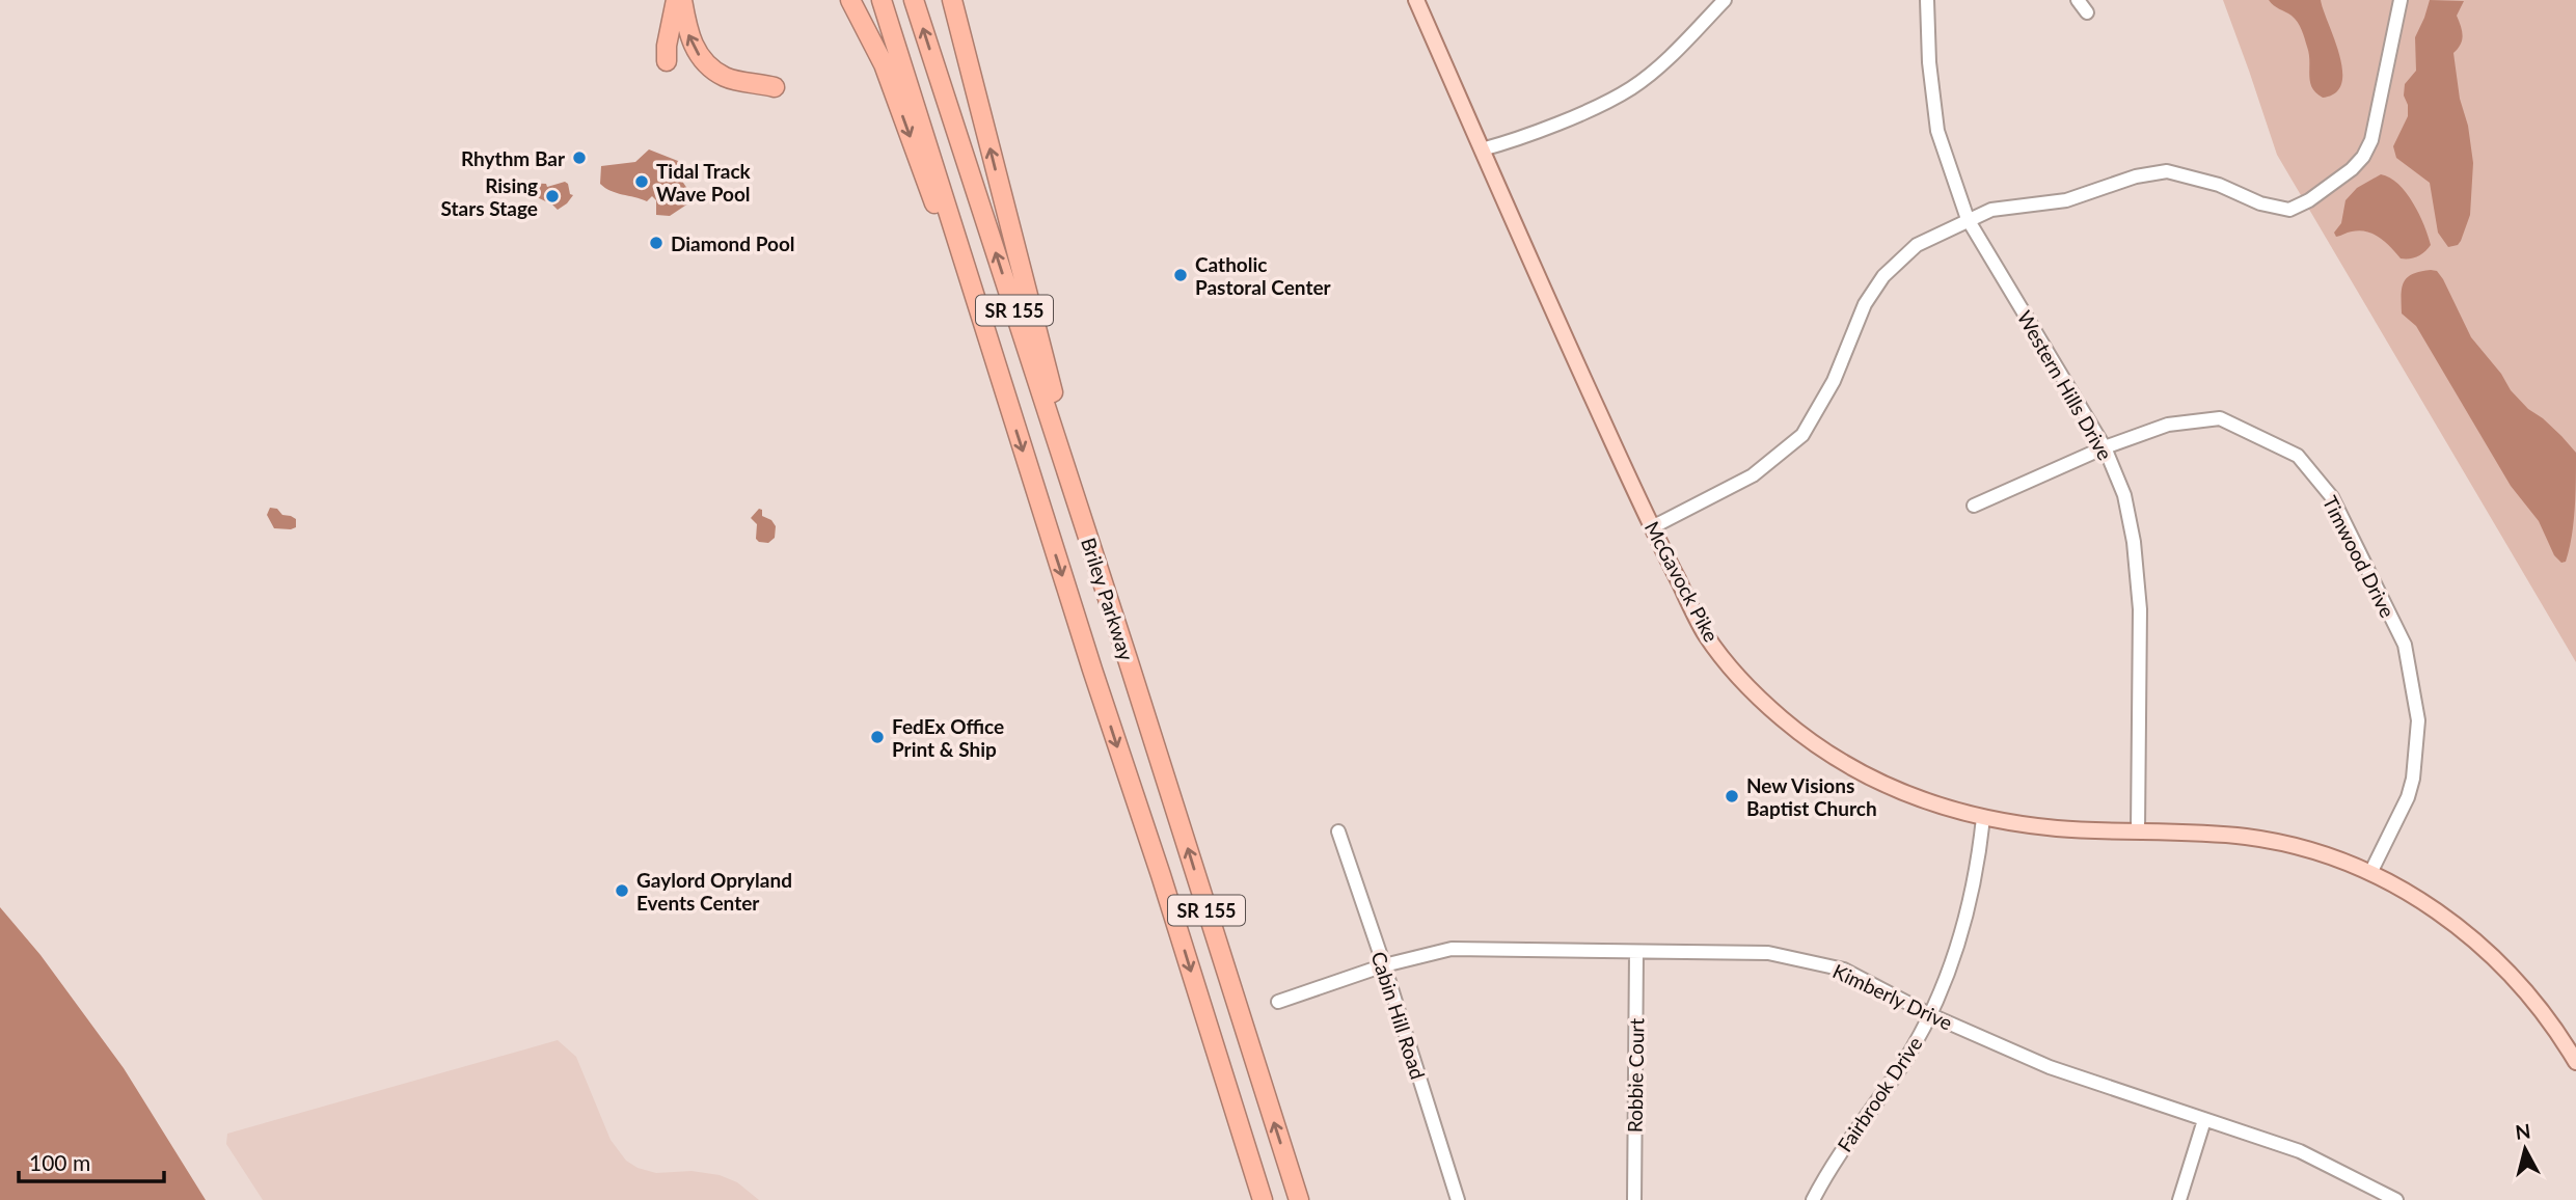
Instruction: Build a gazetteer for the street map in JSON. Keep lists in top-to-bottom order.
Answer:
{
  "streets": {
    "highway": ["SR 155", "Briley Parkway"],
    "main road": ["McGavock Pike"],
    "street": [
      "Western Hills Drive",
      "Timwood Drive",
      "Kimberly Drive",
      "Cabin Hill Road",
      "Robbie Court",
      "Fairbrook Drive"
    ]
  },
  "crossings": [
    ["Western Hills Drive", "Timwood Drive"],
    ["Western Hills Drive", "McGavock Pike"],
    ["Timwood Drive", "McGavock Pike"],
    ["McGavock Pike", "Fairbrook Drive"],
    ["Kimberly Drive", "Cabin Hill Road"],
    ["Kimberly Drive", "Robbie Court"],
    ["Kimberly Drive", "Fairbrook Drive"]
  ],
  "places": [
    "Rhythm Bar",
    "Tidal Track Wave Pool",
    "Rising Stars Stage",
    "Diamond Pool",
    "Catholic Pastoral Center",
    "FedEx Office Print & Ship",
    "New Visions Baptist Church",
    "Gaylord Opryland Events Center"
  ],
  "scale_bar": "100 m",
  "north": "top"
}
